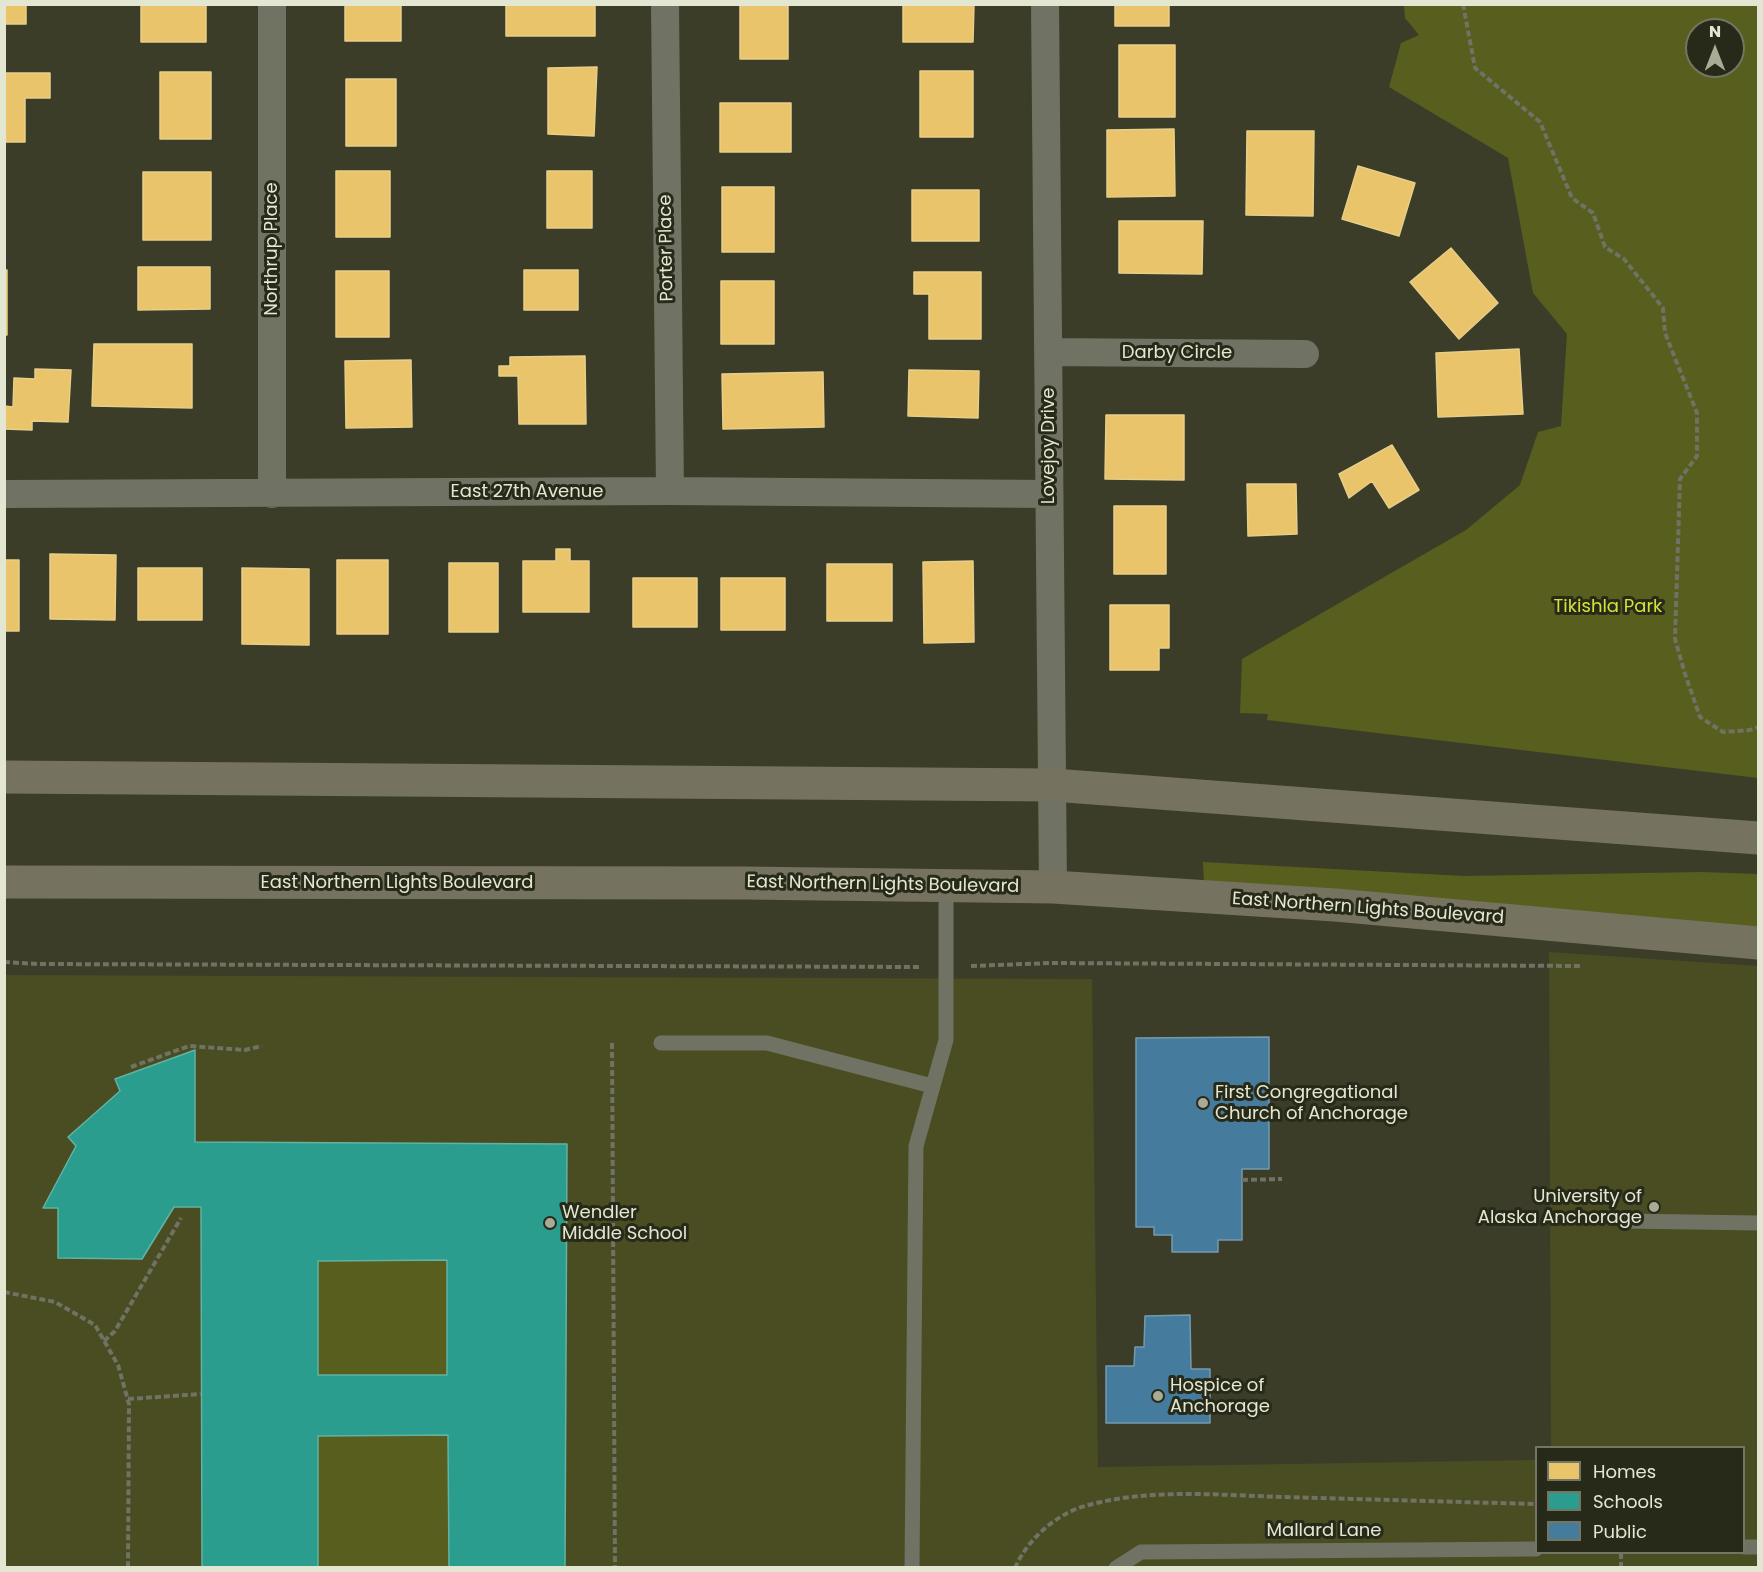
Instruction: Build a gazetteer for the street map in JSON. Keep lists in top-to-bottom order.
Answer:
{
  "streets": {
    "main road": ["East Northern Lights Boulevard"],
    "street": [
      "Porter Place",
      "Northrup Place",
      "Darby Circle",
      "Lovejoy Drive",
      "East 27th Avenue"
    ],
    "lane": ["Mallard Lane"]
  },
  "crossings": [
    ["Porter Place", "East 27th Avenue"],
    ["Northrup Place", "East 27th Avenue"],
    ["Darby Circle", "Lovejoy Drive"],
    ["Lovejoy Drive", "East 27th Avenue"],
    ["Lovejoy Drive", "East Northern Lights Boulevard"]
  ],
  "parks": ["Tikishla Park"],
  "places": [
    "First Congregational Church of Anchorage",
    "University of Alaska Anchorage",
    "Wendler Middle School",
    "Hospice of Anchorage"
  ],
  "legend": ["Homes", "Schools", "Public"],
  "north": "top"
}
